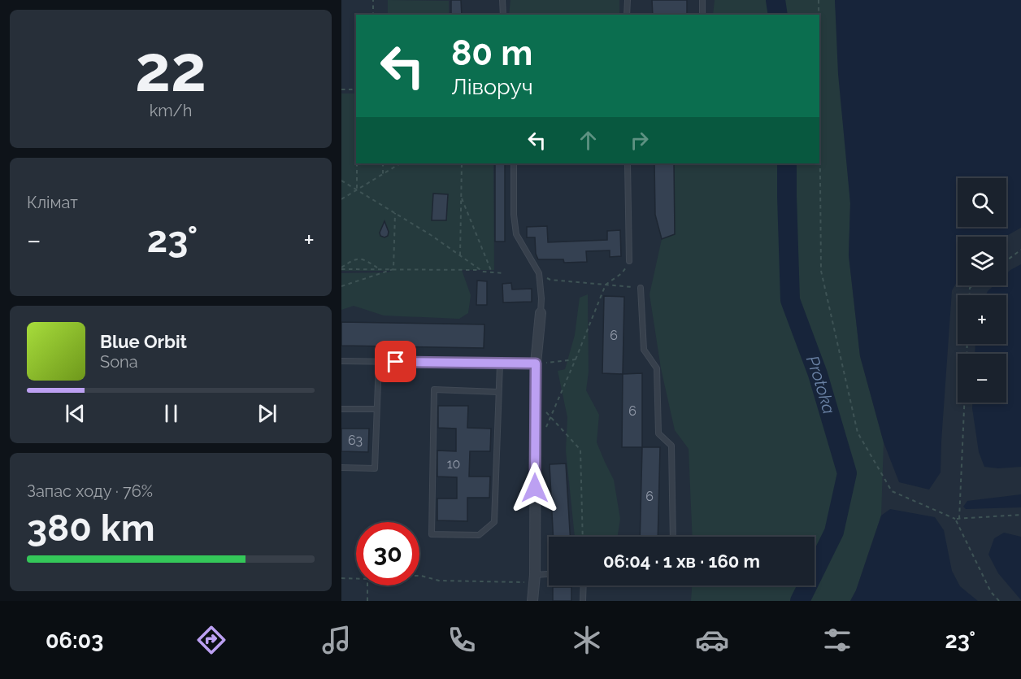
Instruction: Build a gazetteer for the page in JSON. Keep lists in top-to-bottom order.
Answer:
{
  "water": ["Protoka"],
  "house_numbers": [
    "6",
    "6",
    "63",
    "10",
    "6"
  ],
  "page": {
    "tile": [
      ["22", "km/h"],
      "Клімат",
      ["Запас ходу · 76%", "380 km"]
    ],
    "turn": ["80 m", "Ліворуч"],
    "map_buttons": ["+", "−"],
    "heat": ["−", "23°", "+"],
    "song": ["Blue Orbit", "Sona"],
    "limit": "30",
    "trip": "06:04 · 1 хв · 160 m",
    "tabs": ["06:03", "23°"]
  }
}
